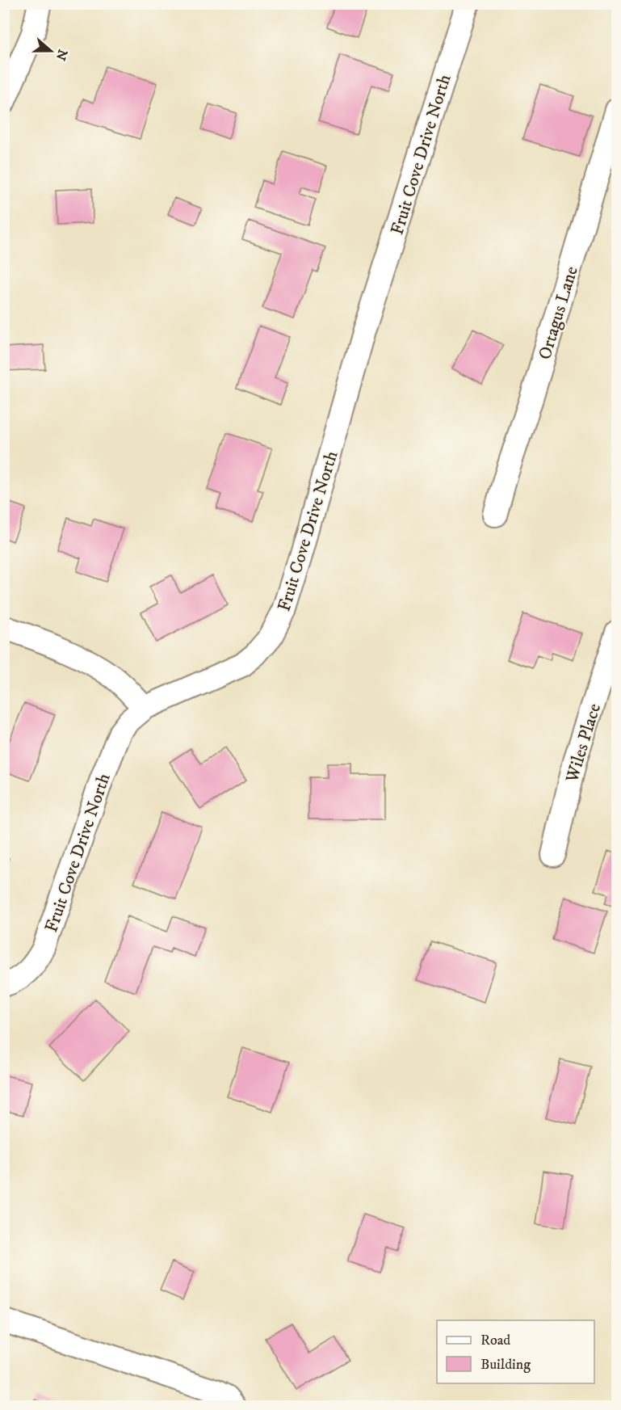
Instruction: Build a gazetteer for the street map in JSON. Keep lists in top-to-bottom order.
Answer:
{
  "streets": {
    "street": ["Fruit Cove Drive North", "Ortagus Lane", "Wiles Place"]
  },
  "legend": ["Road", "Building"],
  "north": "right"
}
